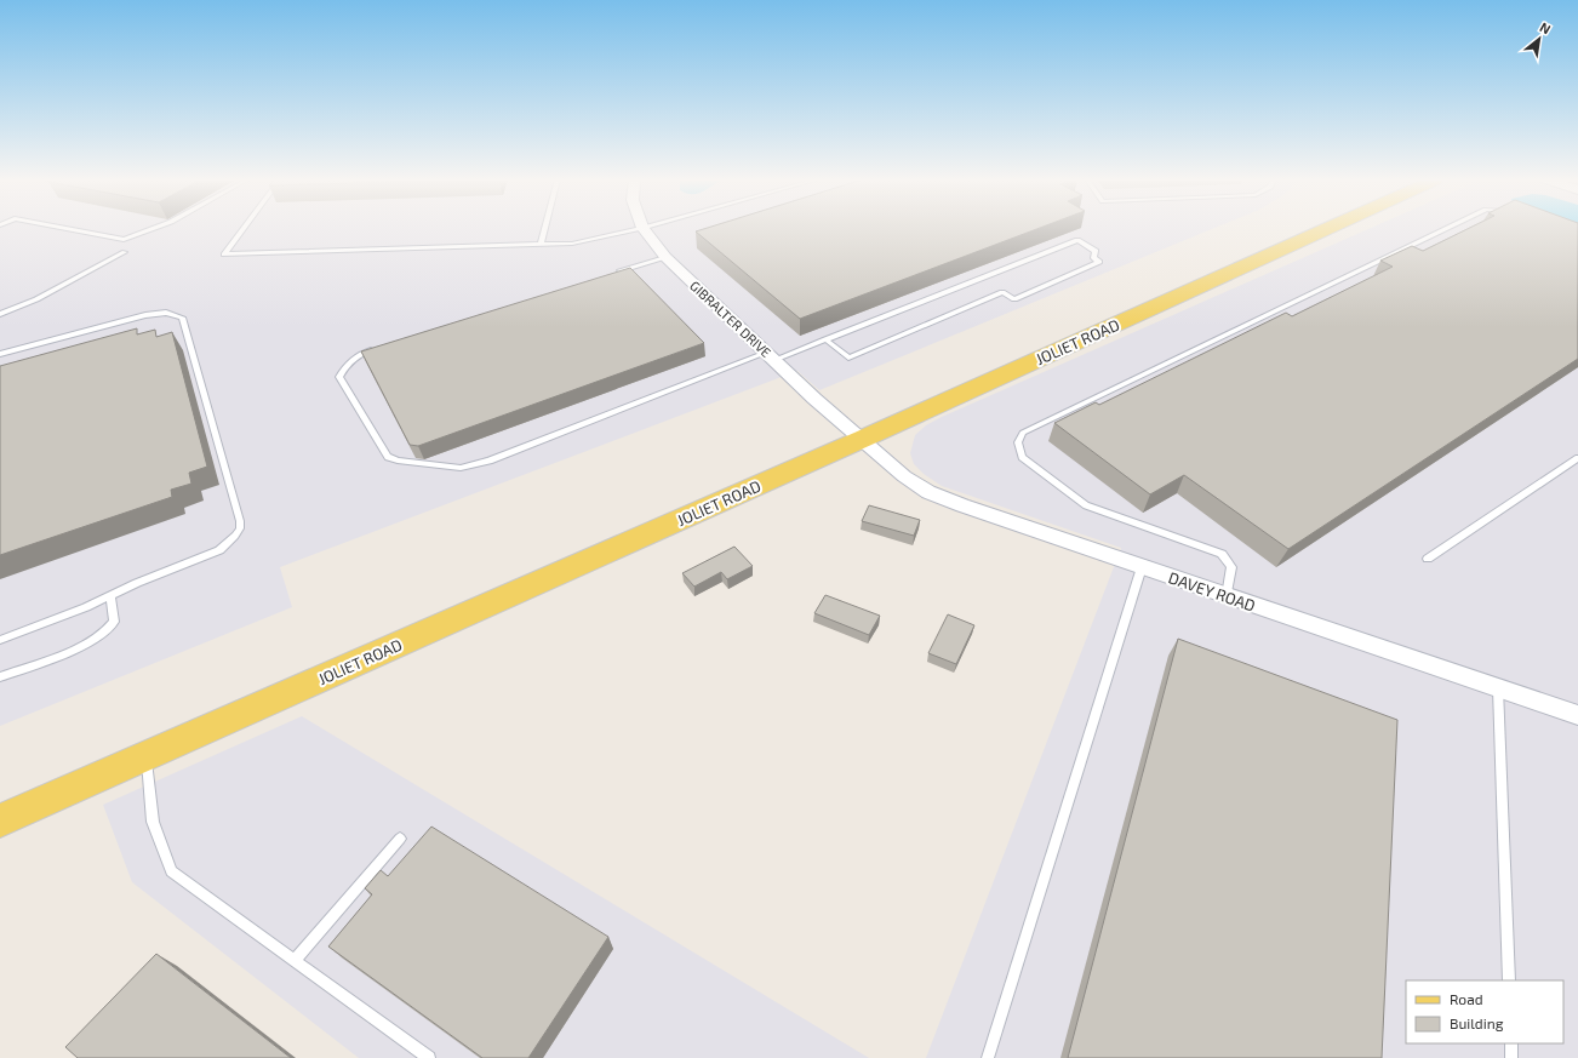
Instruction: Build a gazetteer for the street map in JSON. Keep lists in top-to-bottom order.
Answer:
{
  "streets": {
    "main road": ["JOLIET ROAD"],
    "street": ["GIBRALTER DRIVE", "DAVEY ROAD"]
  },
  "crossings": [
    ["GIBRALTER DRIVE", "JOLIET ROAD"],
    ["GIBRALTER DRIVE", "DAVEY ROAD"],
    ["JOLIET ROAD", "DAVEY ROAD"]
  ],
  "legend": ["Road", "Building"],
  "north": "top right"
}
